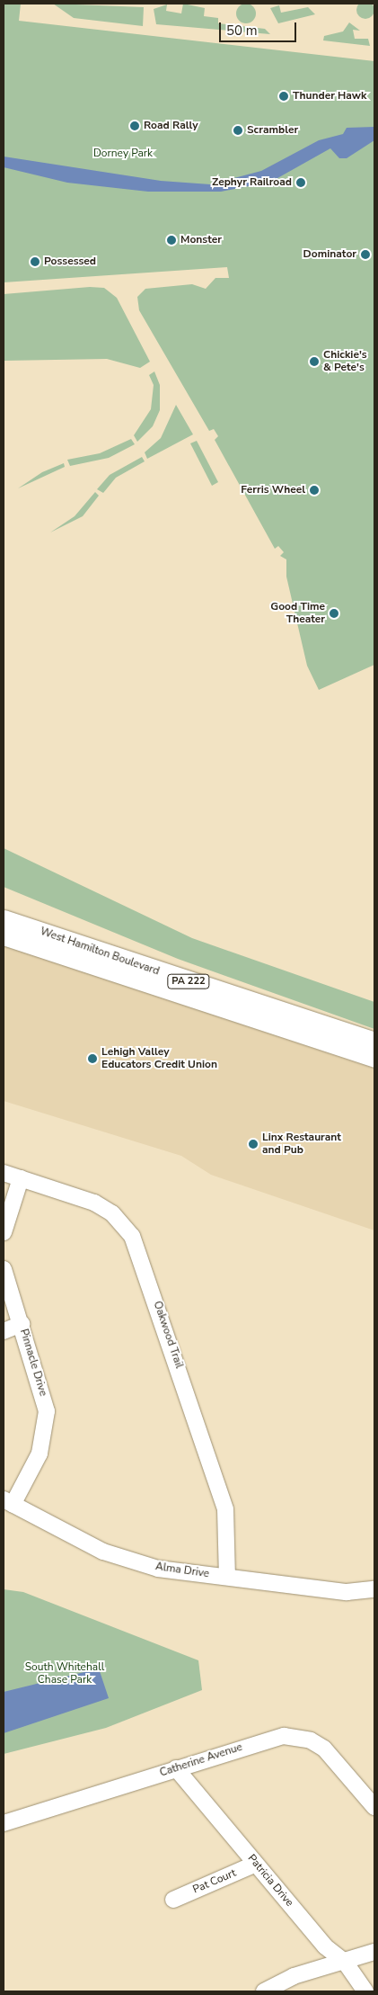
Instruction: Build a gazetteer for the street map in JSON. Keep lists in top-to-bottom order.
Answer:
{
  "streets": {
    "main road": ["West Hamilton Boulevard", "PA 222"],
    "street": [
      "Oakwood Trail",
      "Pinnacle Drive",
      "Alma Drive",
      "Catherine Avenue",
      "Patricia Drive",
      "Pat Court"
    ]
  },
  "crossings": [
    ["Oakwood Trail", "Alma Drive"],
    ["Pinnacle Drive", "Alma Drive"],
    ["Catherine Avenue", "Patricia Drive"],
    ["Patricia Drive", "Pat Court"]
  ],
  "parks": ["Dorney Park", "South Whitehall Chase Park"],
  "places": [
    "Thunder Hawk",
    "Road Rally",
    "Scrambler",
    "Zephyr Railroad",
    "Monster",
    "Dominator",
    "Possessed",
    "Chickie's & Pete's",
    "Ferris Wheel",
    "Good Time Theater",
    "Lehigh Valley Educators Credit Union",
    "Linx Restaurant and Pub"
  ],
  "scale_bar": "50 m"
}
